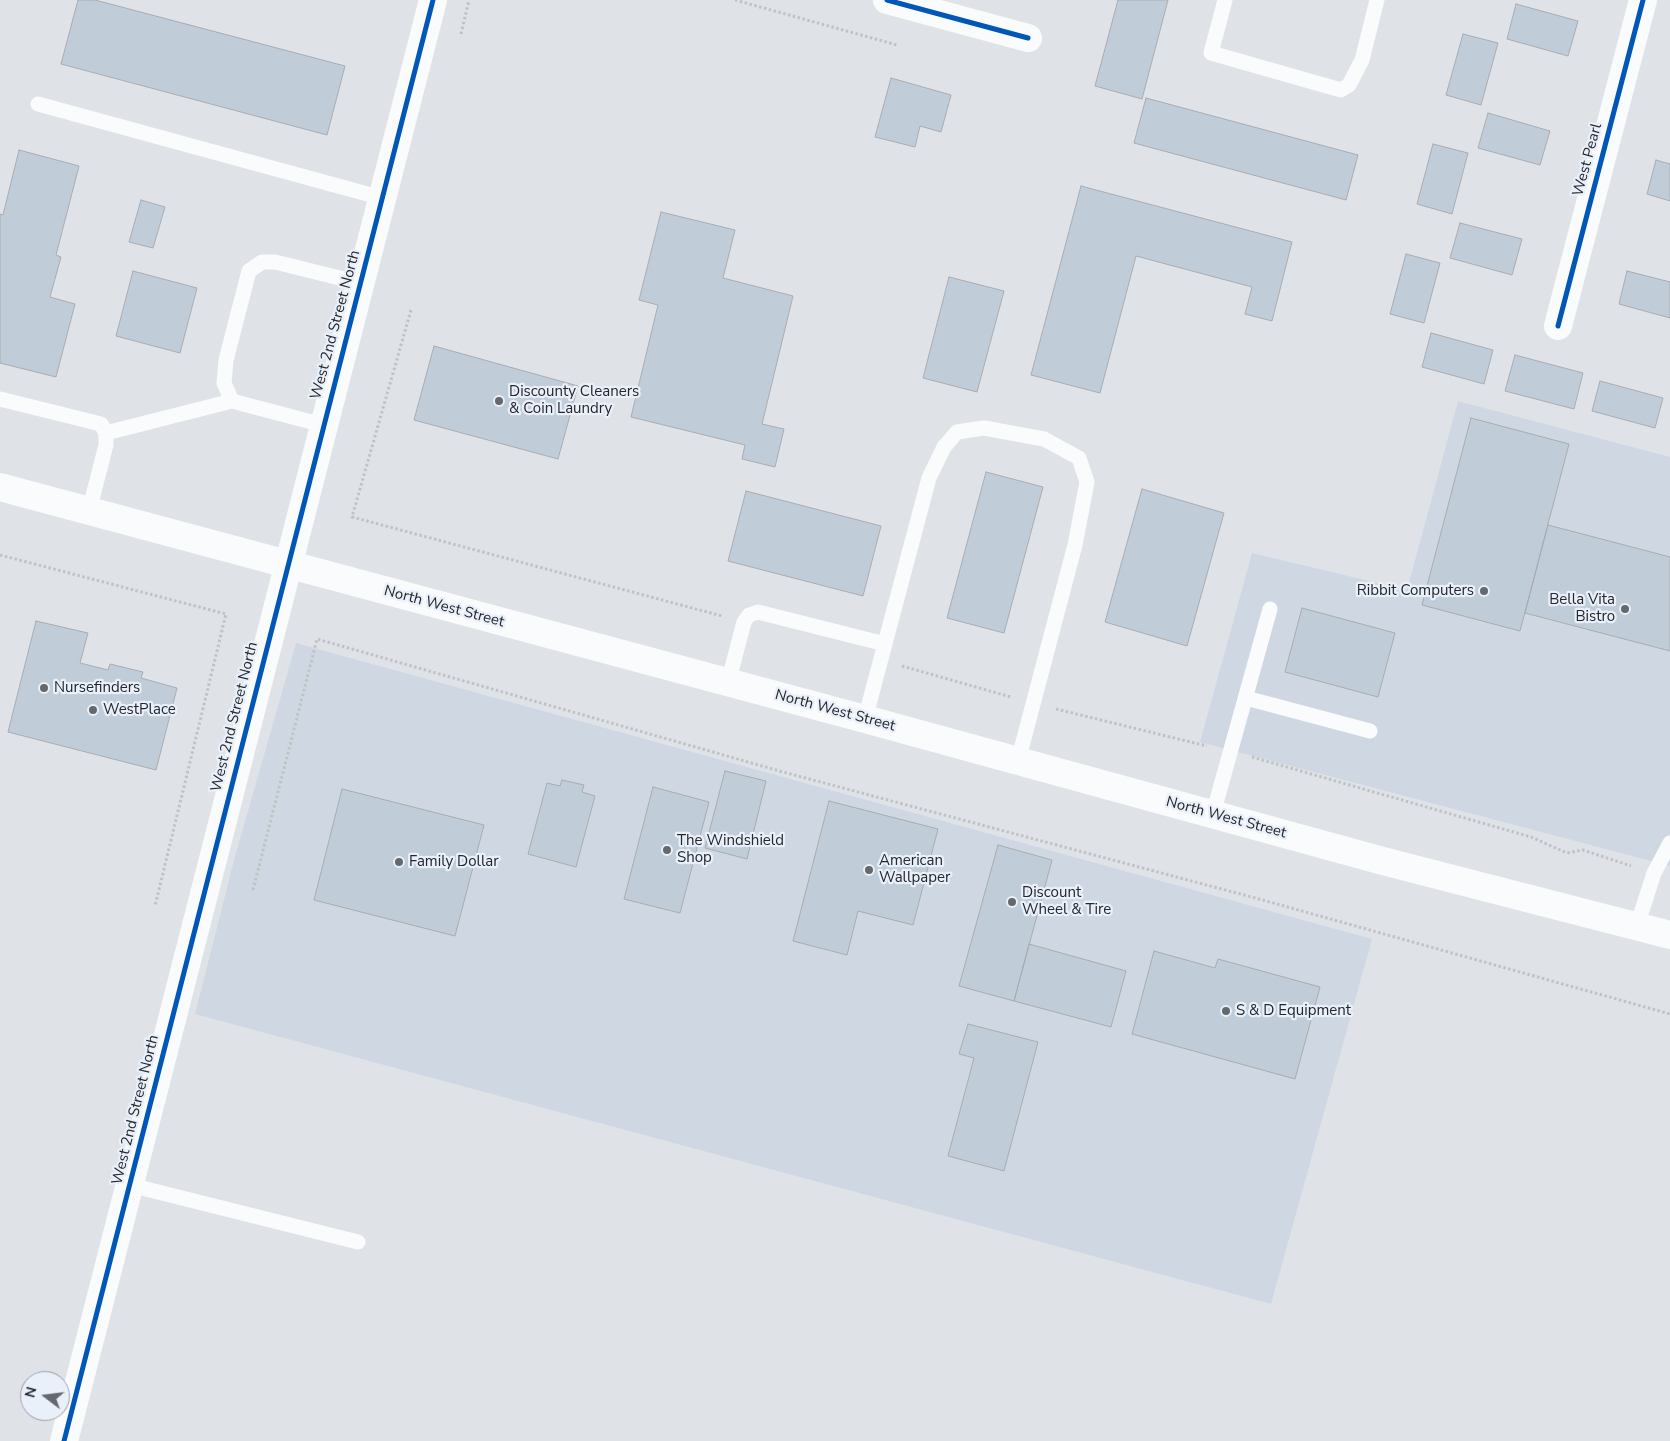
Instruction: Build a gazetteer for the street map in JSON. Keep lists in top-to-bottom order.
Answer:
{
  "streets": {
    "street": ["West Pearl", "West 2nd Street North", "North West Street"]
  },
  "crossings": [
    ["West 2nd Street North", "North West Street"]
  ],
  "places": [
    "Discounty Cleaners & Coin Laundry",
    "Ribbit Computers",
    "Bella Vita Bistro",
    "Nursefinders",
    "WestPlace",
    "The Windshield Shop",
    "Family Dollar",
    "American Wallpaper",
    "Discount Wheel & Tire",
    "S & D Equipment"
  ],
  "north": "left"
}
